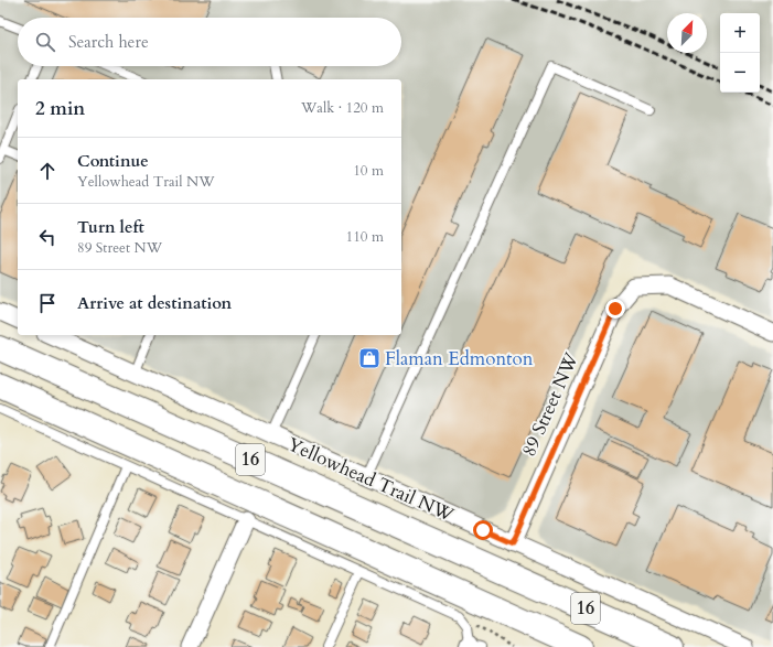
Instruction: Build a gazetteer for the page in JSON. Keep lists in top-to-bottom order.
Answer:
{
  "streets": {
    "highway": ["16", "Yellowhead Trail NW"],
    "street": ["89 Street NW"]
  },
  "crossings": [
    ["89 Street NW", "Yellowhead Trail NW"]
  ],
  "places": {
    "shop": ["Flaman Edmonton"]
  },
  "north": "top right",
  "page": {
    "map_buttons": ["+", "−"],
    "search": "Search here",
    "heading": ["2 min", "Walk · 120 m"],
    "list": [
      ["Continue", "Yellowhead Trail NW", "10 m"],
      ["Turn left", "89 Street NW", "110 m"],
      "Arrive at destination"
    ]
  }
}
